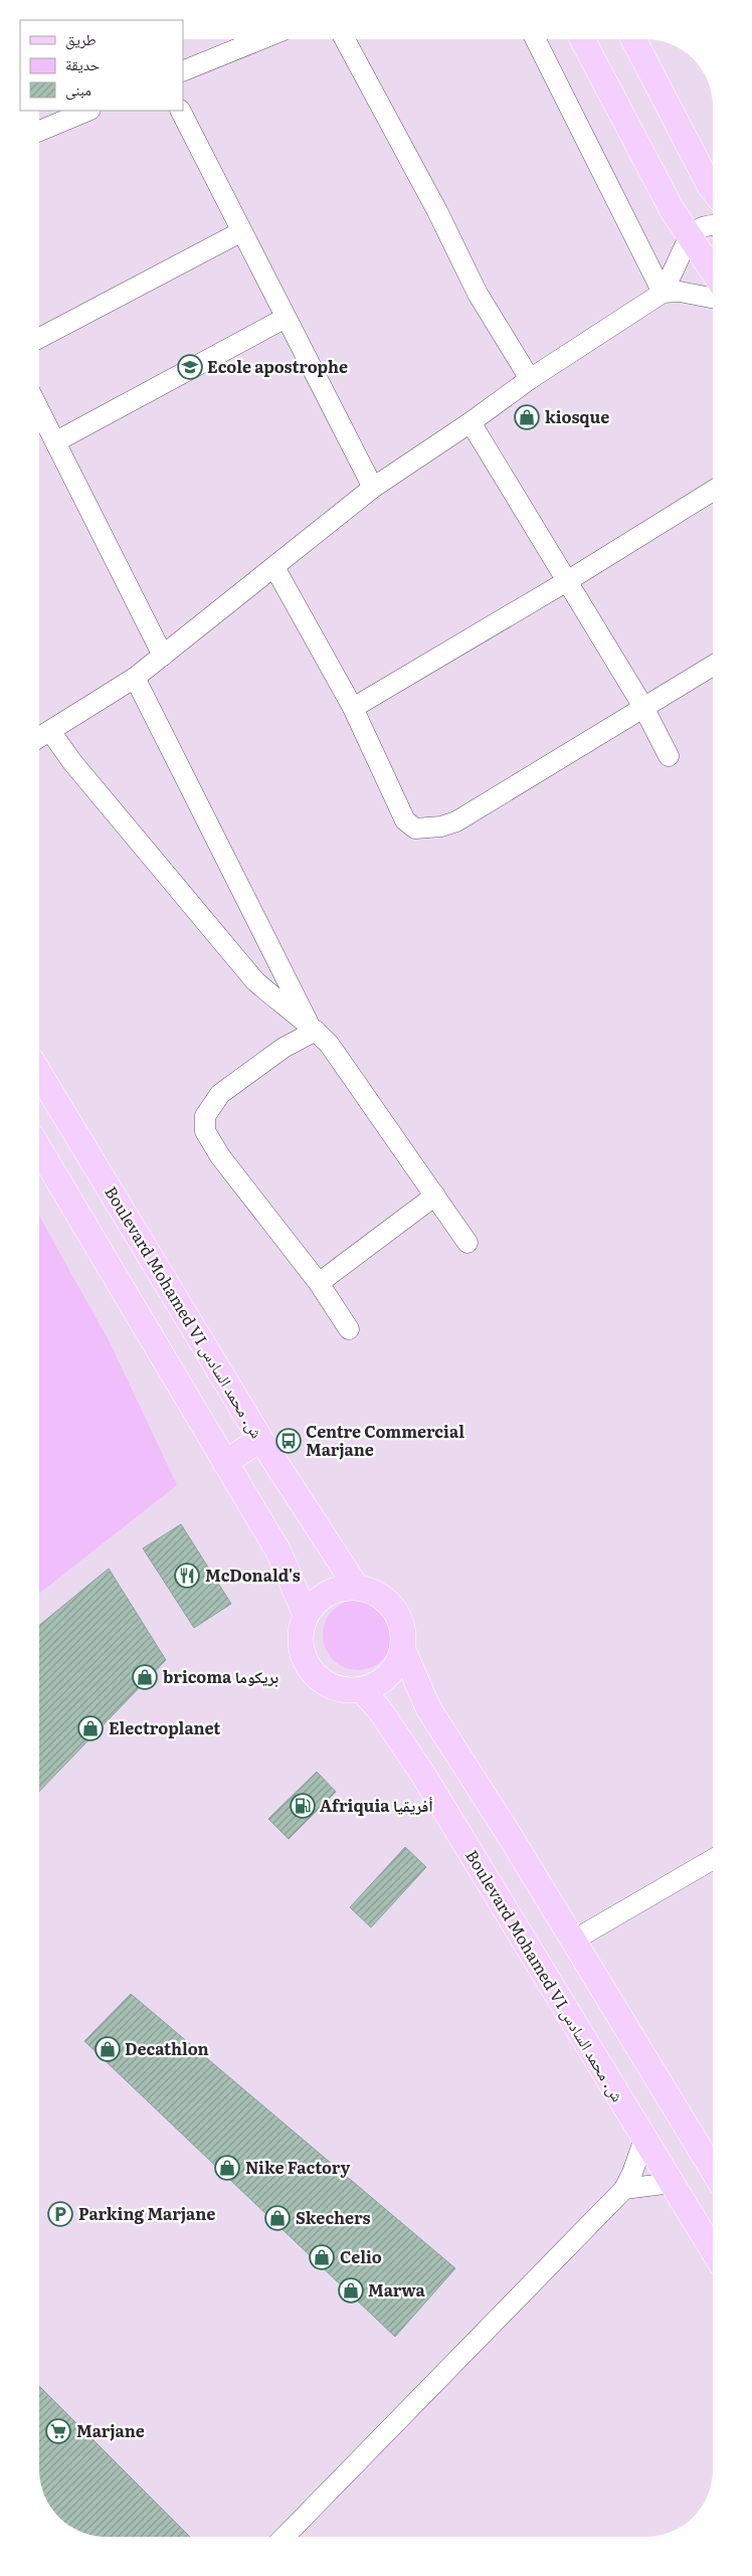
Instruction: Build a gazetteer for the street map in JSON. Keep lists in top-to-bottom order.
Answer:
{
  "streets": {
    "main road": ["Boulevard Mohamed VI ش. محمد السادس"]
  },
  "places": {
    "school or university": ["Ecole apostrophe"],
    "shop": [
      "kiosque",
      "bricoma بريكوما",
      "Electroplanet",
      "Decathlon",
      "Nike Factory",
      "Skechers",
      "Celio",
      "Marwa"
    ],
    "bus stop": ["Centre Commercial Marjane"],
    "restaurant": ["McDonald's"],
    "fuel station": ["Afriquia أفريقيا"],
    "parking": ["Parking Marjane"],
    "supermarket": ["Marjane"]
  },
  "legend": ["طريق", "حديقة", "مبنى"]
}
